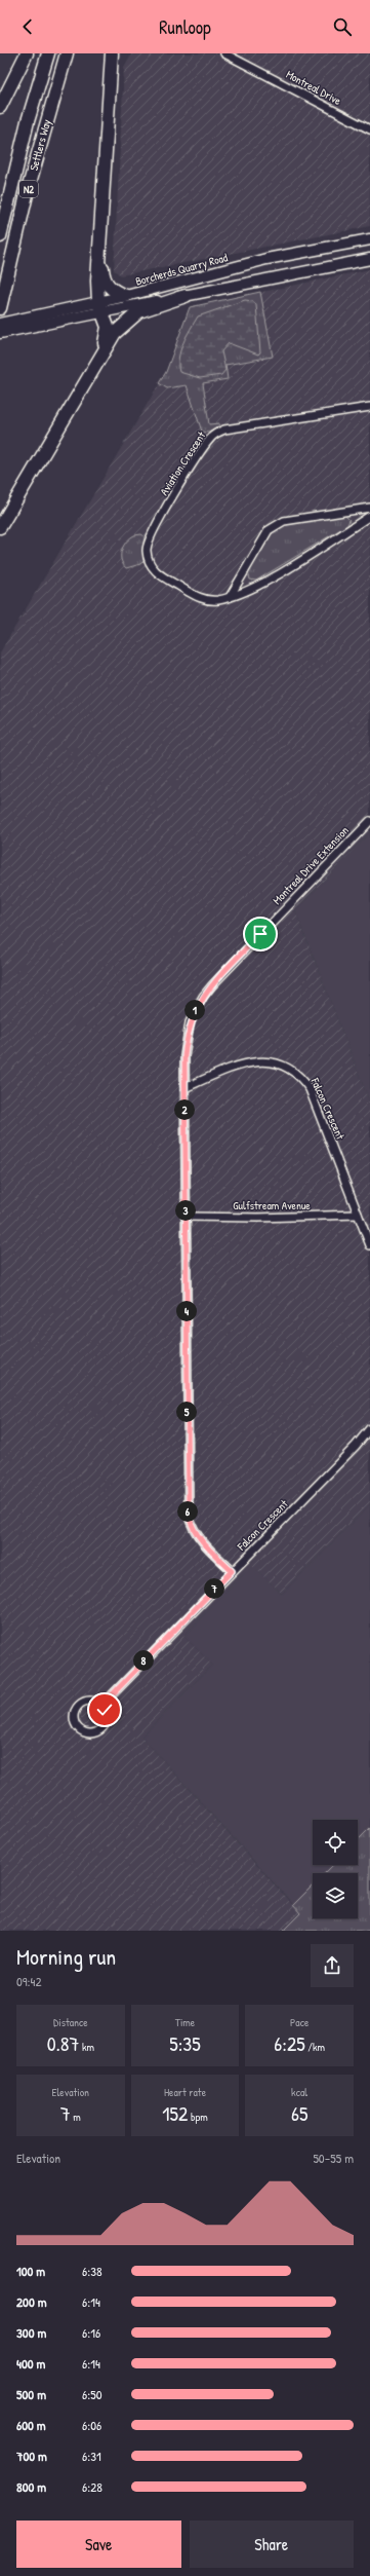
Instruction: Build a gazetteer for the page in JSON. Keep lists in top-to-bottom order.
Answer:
{
  "streets": {
    "highway": ["Settlers Way", "N2"],
    "main road": ["Borcherds Quarry Road"],
    "street": [
      "Montreal Drive",
      "Aviation Crescent",
      "Montreal Drive Extension",
      "Falcon Crescent",
      "Gulfstream Avenue"
    ]
  },
  "crossings": [
    ["Montreal Drive Extension", "Falcon Crescent"],
    ["Montreal Drive Extension", "Gulfstream Avenue"],
    ["Falcon Crescent", "Gulfstream Avenue"]
  ],
  "page": {
    "header": "Runloop",
    "pins": [
      "1",
      "2",
      "3",
      "4",
      "5",
      "6",
      "7",
      "8"
    ],
    "heading": ["Morning run", "09:42"],
    "stats": [
      ["Distance", "0.87 km"],
      ["Time", "5:35"],
      ["Pace", "6:25 /km"],
      ["Elevation", "7 m"],
      ["Heart rate", "152 bpm"],
      ["kcal", "65"]
    ],
    "chart": ["Elevation", "50–55 m"],
    "list": [
      {
        "name": "100 m",
        "note": "6:38"
      },
      {
        "name": "200 m",
        "note": "6:14"
      },
      {
        "name": "300 m",
        "note": "6:16"
      },
      {
        "name": "400 m",
        "note": "6:14"
      },
      {
        "name": "500 m",
        "note": "6:50"
      },
      {
        "name": "600 m",
        "note": "6:06"
      },
      {
        "name": "700 m",
        "note": "6:31"
      },
      {
        "name": "800 m",
        "note": "6:28"
      }
    ],
    "buttons": ["Save", "Share"]
  }
}
